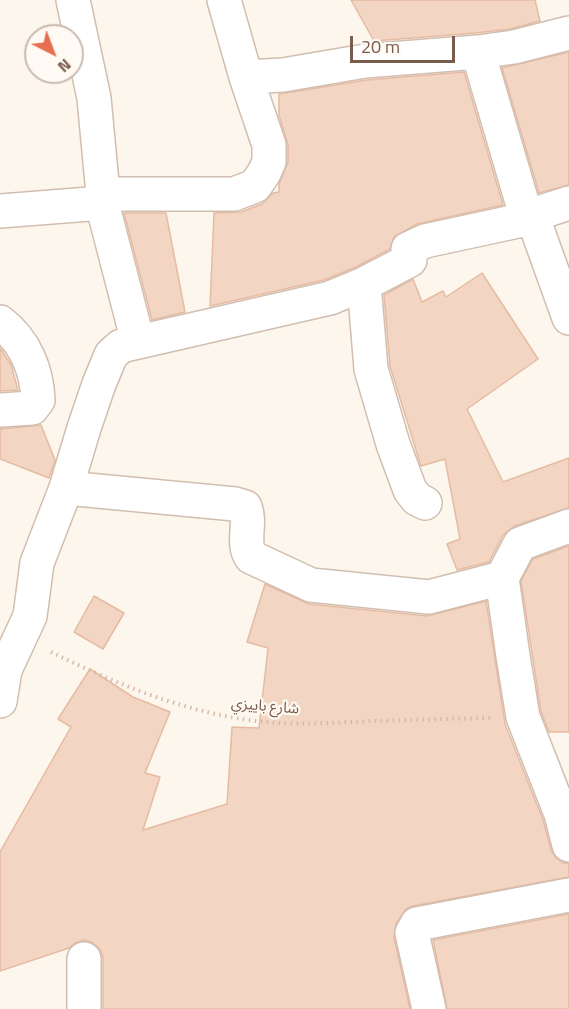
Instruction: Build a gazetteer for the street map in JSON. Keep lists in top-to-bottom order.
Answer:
{
  "streets": {
    "path": ["شارع باييزي"]
  },
  "scale_bar": "20 m",
  "north": "bottom right"
}
